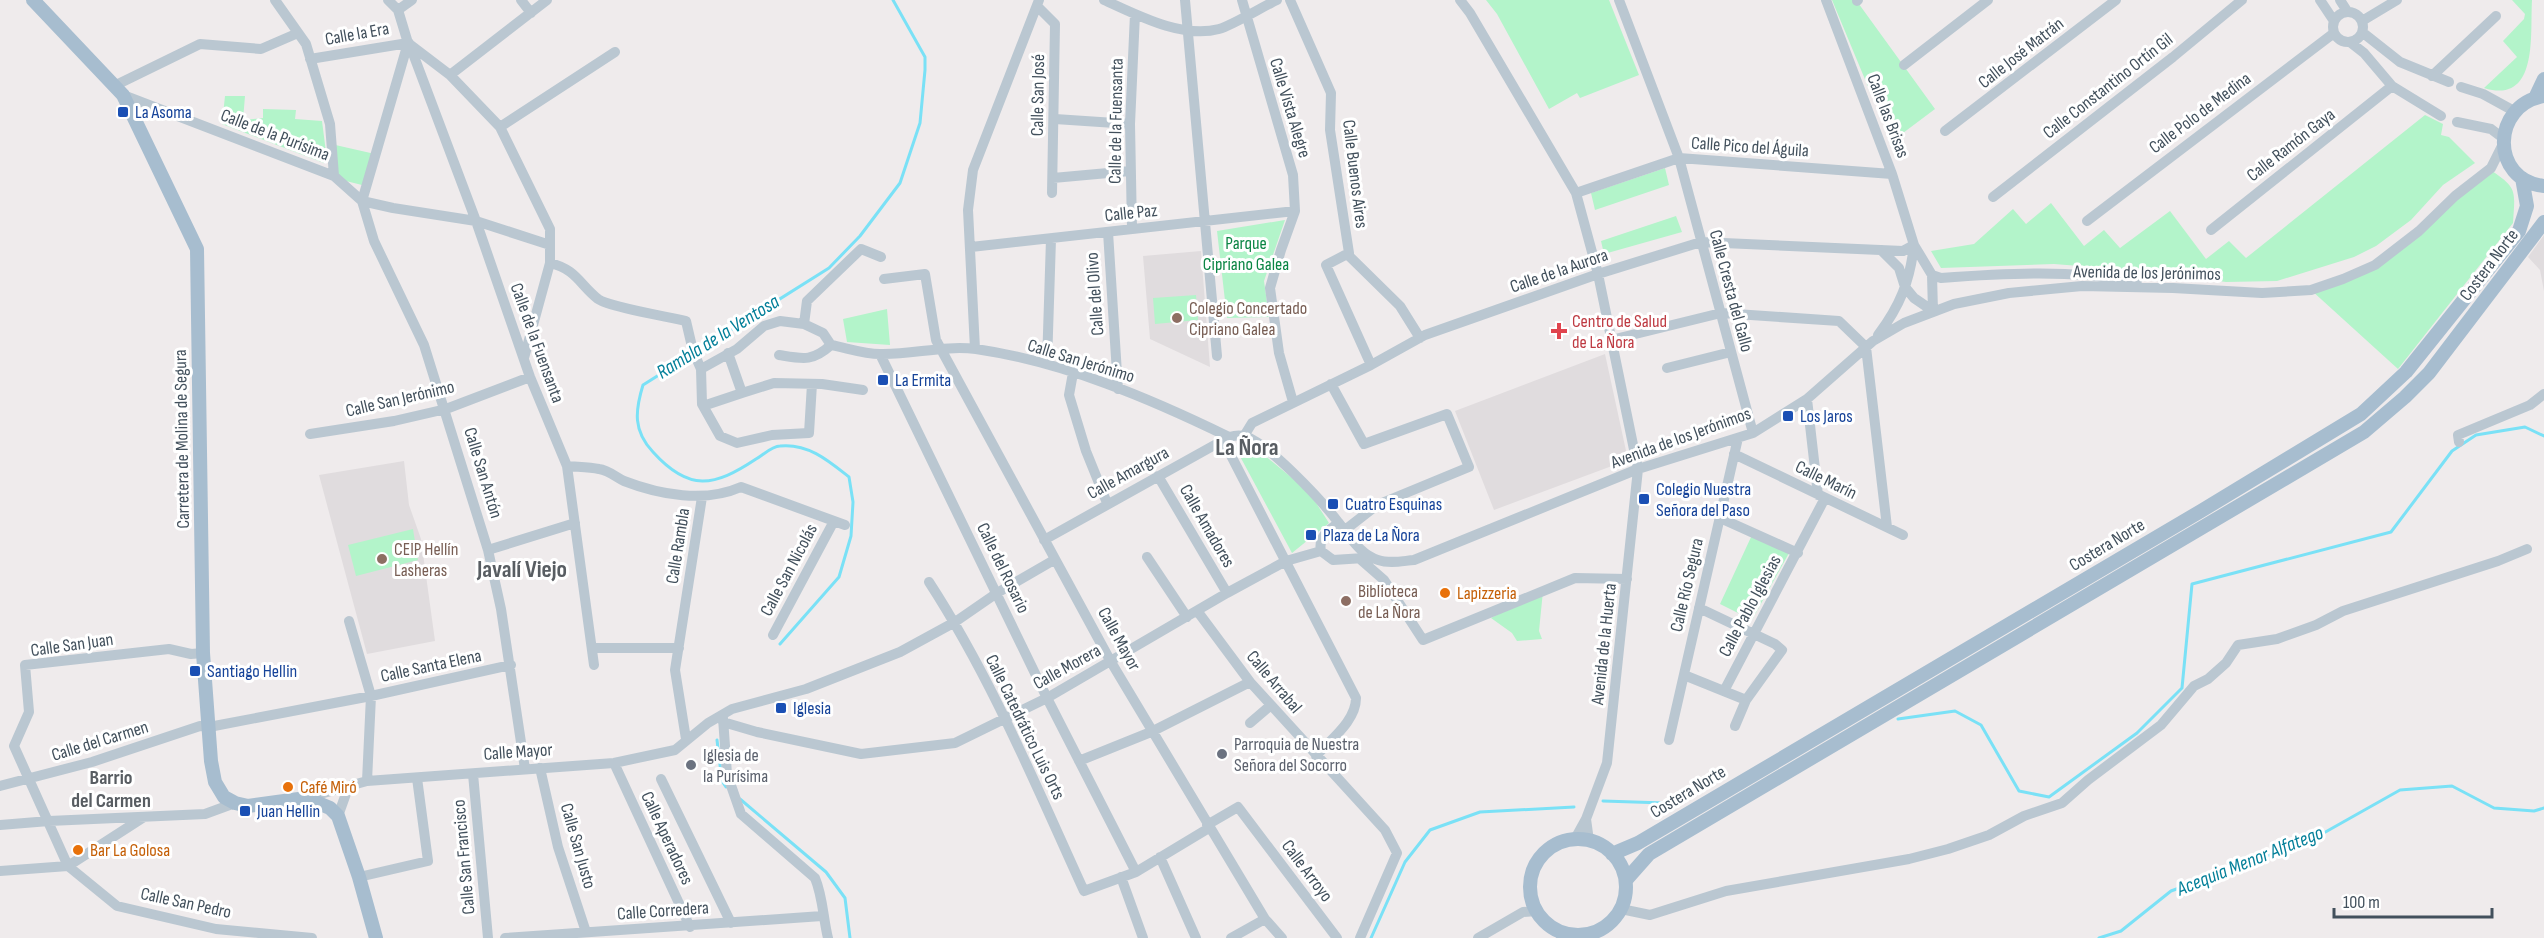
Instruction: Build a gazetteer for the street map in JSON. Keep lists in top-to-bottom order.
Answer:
{
  "streets": {
    "main road": ["Costera Norte", "Carretera de Molina de Segura", "Calle Mayor"],
    "street": [
      "Calle la Era",
      "Calle José Matrán",
      "Calle Constantino Ortín Gil",
      "Calle San José",
      "Calle Vista Alegre",
      "Calle Polo de Medina",
      "Calle las Brisas",
      "Calle de la Fuensanta",
      "Calle de la Purísima",
      "Calle Ramón Gaya",
      "Calle Pico del Águila",
      "Calle Buenos Aires",
      "Calle Paz",
      "Calle de la Aurora",
      "Avenida de los Jerónimos",
      "Calle Cresta del Gallo",
      "Calle del Olivo",
      "Calle San Jerónimo",
      "Calle San Antón",
      "Calle Amargura",
      "Calle Marín",
      "Calle Amadores",
      "Calle Rambla",
      "Calle del Rosario",
      "Calle San Nicolás",
      "Calle Río Segura",
      "Calle Pablo Iglesias",
      "Avenida de la Huerta",
      "Calle San Juan",
      "Calle Santa Elena",
      "Calle Morera",
      "Calle Arrabal",
      "Calle Catedrático Luis Orts",
      "Calle del Carmen",
      "Calle Aperadores",
      "Calle San Justo",
      "Calle San Francisco",
      "Calle Arroyo",
      "Calle San Pedro",
      "Calle Corredera"
    ]
  },
  "crossings": [
    ["Calle la Era", "Calle de la Fuensanta"],
    ["Calle Vista Alegre", "Calle Paz"],
    ["Calle las Brisas", "Calle Pico del Águila"],
    ["Calle las Brisas", "Calle de la Aurora"],
    ["Calle de la Fuensanta", "Calle de la Purísima"],
    ["Calle de la Fuensanta", "Calle Paz"],
    ["Calle de la Fuensanta", "Calle San Jerónimo"],
    ["Calle de la Fuensanta", "Calle Rambla"],
    ["Calle de la Purísima", "Carretera de Molina de Segura"],
    ["Calle de la Purísima", "Calle San Antón"],
    ["Calle Pico del Águila", "Calle Cresta del Gallo"],
    ["Calle Pico del Águila", "Avenida de la Huerta"],
    ["Calle Paz", "Calle del Olivo"],
    ["Costera Norte", "Avenida de la Huerta"],
    ["Calle de la Aurora", "Avenida de los Jerónimos"],
    ["Calle de la Aurora", "Calle Cresta del Gallo"],
    ["Calle de la Aurora", "Avenida de la Huerta"],
    ["Avenida de los Jerónimos", "Calle Cresta del Gallo"],
    ["Avenida de los Jerónimos", "Calle Río Segura"],
    ["Avenida de los Jerónimos", "Avenida de la Huerta"],
    ["Avenida de los Jerónimos", "Calle Morera"],
    ["Calle del Olivo", "Calle San Jerónimo"],
    ["Calle San Jerónimo", "Calle San Antón"],
    ["Calle San Jerónimo", "Calle Amargura"],
    ["Calle San Jerónimo", "Calle del Rosario"],
    ["Calle San Jerónimo", "Calle Mayor"],
    ["Carretera de Molina de Segura", "Calle Mayor"],
    ["Carretera de Molina de Segura", "Calle San Juan"],
    ["Carretera de Molina de Segura", "Calle del Carmen"],
    ["Calle San Antón", "Calle Mayor"],
    ["Calle San Antón", "Calle Santa Elena"],
    ["Calle Amargura", "Calle Amadores"],
    ["Calle Amargura", "Calle Mayor"],
    ["Calle Marín", "Calle Río Segura"],
    ["Calle Marín", "Calle Pablo Iglesias"],
    ["Calle Amadores", "Calle Morera"],
    ["Calle Rambla", "Calle San Nicolás"],
    ["Calle Rambla", "Calle Mayor"],
    ["Calle del Rosario", "Calle Mayor"],
    ["Calle del Rosario", "Calle Morera"],
    ["Calle Mayor", "Calle Santa Elena"],
    ["Calle Mayor", "Calle Morera"],
    ["Calle Mayor", "Calle Catedrático Luis Orts"],
    ["Calle Mayor", "Calle Aperadores"],
    ["Calle Mayor", "Calle San Justo"],
    ["Calle Mayor", "Calle San Francisco"],
    ["Calle Mayor", "Calle Arroyo"],
    ["Calle San Juan", "Calle del Carmen"],
    ["Calle Santa Elena", "Calle del Carmen"],
    ["Calle Morera", "Calle Arrabal"],
    ["Calle Morera", "Calle Catedrático Luis Orts"],
    ["Calle Aperadores", "Calle Corredera"],
    ["Calle San Justo", "Calle Corredera"]
  ],
  "districts": ["La Ñora", "Javalí Viejo", "Barrio del Carmen"],
  "water": ["Rambla de la Ventosa", "Acequia Menor Alfatego"],
  "parks": ["Parque Cipriano Galea"],
  "places": {
    "transit": [
      "La Asoma",
      "La Ermita",
      "Los Jaros",
      "Colegio Nuestra Señora del Paso",
      "Cuatro Esquinas",
      "Plaza de La Ñora",
      "Santiago Hellin",
      "Iglesia",
      "Juan Hellin"
    ],
    "other": [
      "Colegio Concertado Cipriano Galea",
      "CEIP Hellín Lasheras",
      "Lapizzeria",
      "Biblioteca de La Ñora",
      "Parroquia de Nuestra Señora del Socorro",
      "Iglesia de la Purísima",
      "Café Miró",
      "Bar La Golosa"
    ],
    "health": ["Centro de Salud de La Ñora"]
  },
  "scale_bar": "100 m"
}
